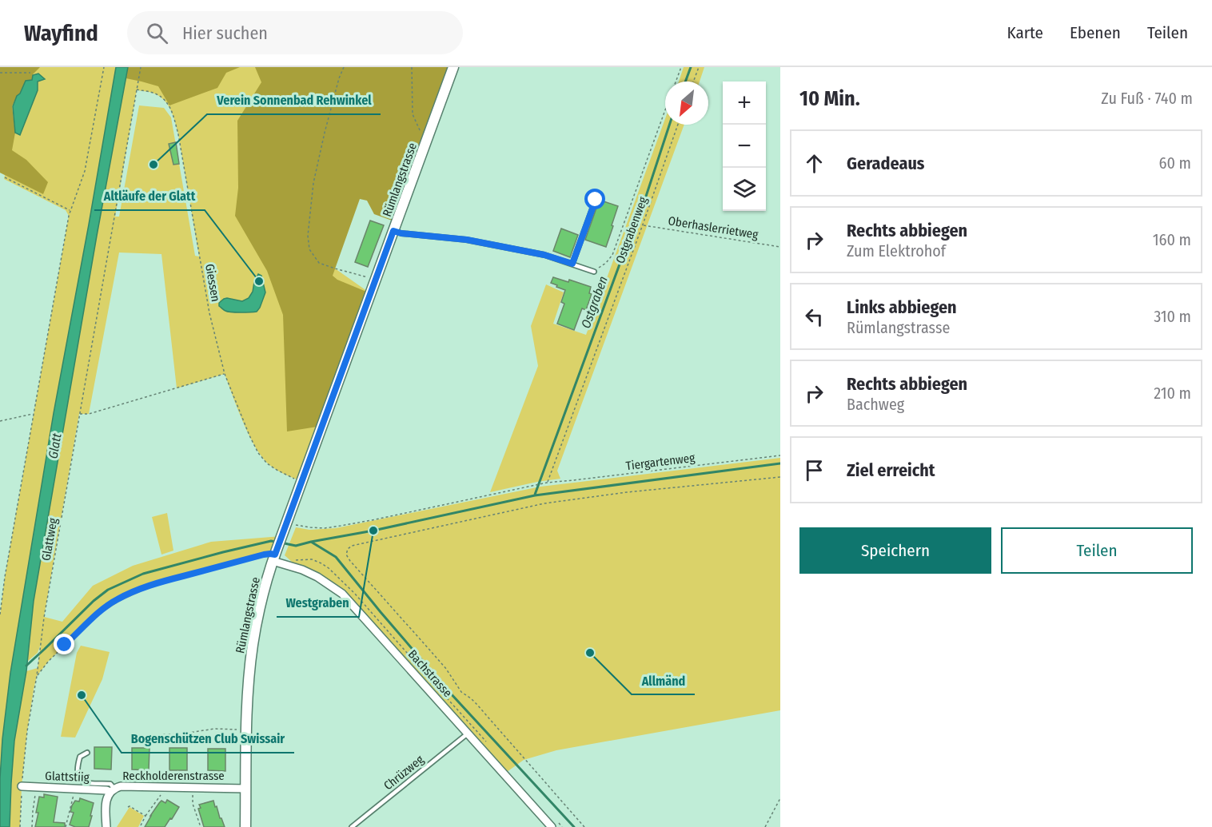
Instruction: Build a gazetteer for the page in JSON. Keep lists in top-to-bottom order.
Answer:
{
  "streets": {
    "street": [
      "Rümlangstrasse",
      "Bachstrasse",
      "Reckholderenstrasse",
      "Glattstiig"
    ],
    "lane": ["Chrüzweg"],
    "path": [
      "Oberhaslerrietweg",
      "Ostgrabenweg",
      "Giessen",
      "Tiergartenweg",
      "Glattweg"
    ]
  },
  "crossings": [
    ["Rümlangstrasse", "Bachstrasse"],
    ["Rümlangstrasse", "Reckholderenstrasse"],
    ["Oberhaslerrietweg", "Ostgrabenweg"],
    ["Ostgrabenweg", "Tiergartenweg"],
    ["Giessen", "Glattweg"],
    ["Bachstrasse", "Chrüzweg"],
    ["Reckholderenstrasse", "Glattstiig"]
  ],
  "water": ["Ostgraben", "Glatt"],
  "places": [
    "Verein Sonnenbad Rehwinkel",
    "Altläufe der Glatt",
    "Westgraben",
    "Allmänd",
    "Bogenschützen Club Swissair"
  ],
  "north": "bottom left",
  "page": {
    "header": "Wayfind",
    "search": "Hier suchen",
    "nav": ["Karte", "Ebenen", "Teilen"],
    "heading": ["10 Min.", "Zu Fuß · 740 m"],
    "map_buttons": ["+", "−"],
    "list": [
      ["Geradeaus", "60 m"],
      ["Rechts abbiegen", "Zum Elektrohof", "160 m"],
      ["Links abbiegen", "Rümlangstrasse", "310 m"],
      ["Rechts abbiegen", "Bachweg", "210 m"],
      "Ziel erreicht"
    ],
    "buttons": ["Speichern", "Teilen"]
  }
}
